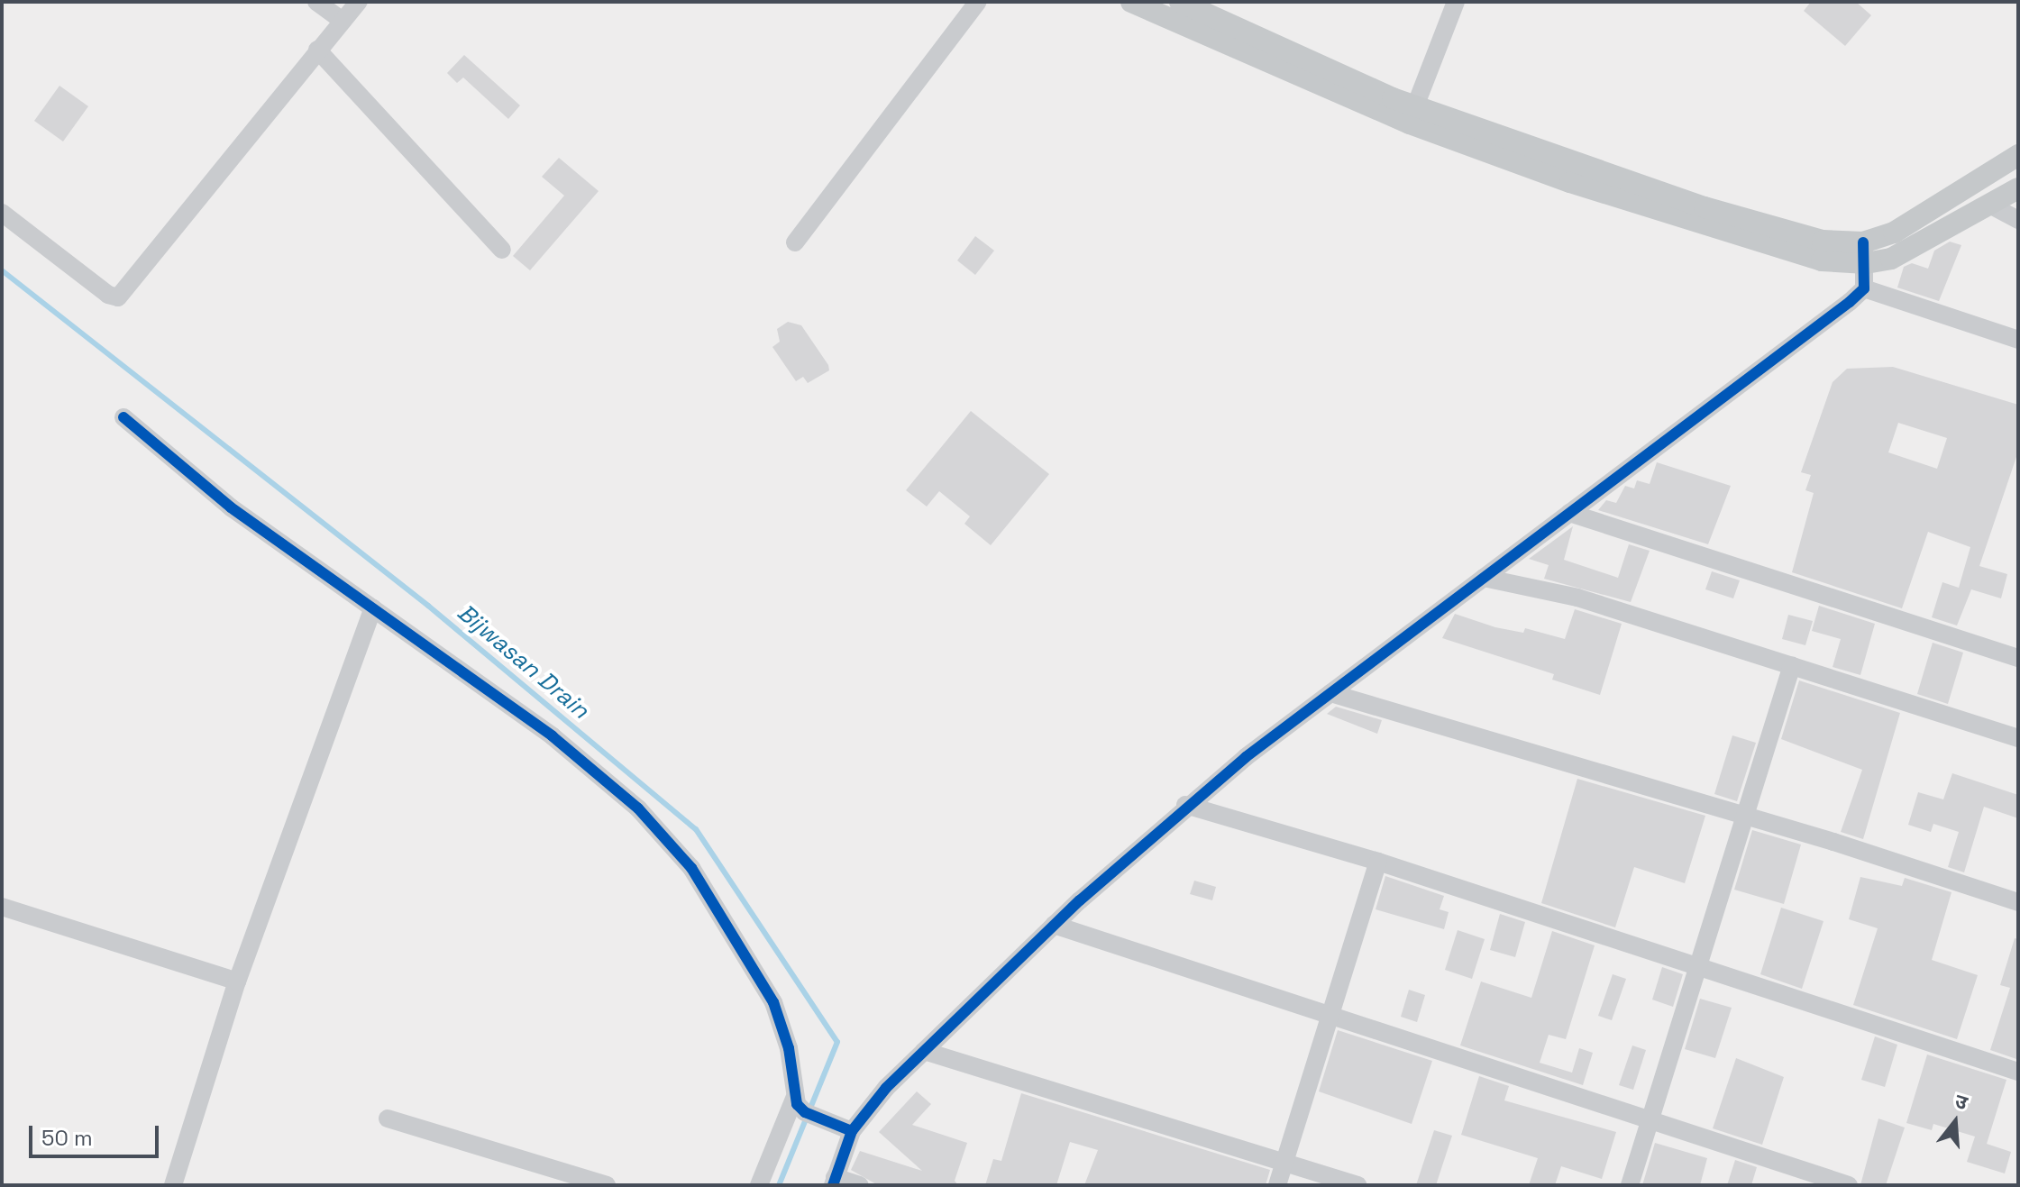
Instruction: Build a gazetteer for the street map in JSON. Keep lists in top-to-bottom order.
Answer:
{
  "water": ["Bijwasan Drain"],
  "scale_bar": "50 m",
  "north": "top"
}
